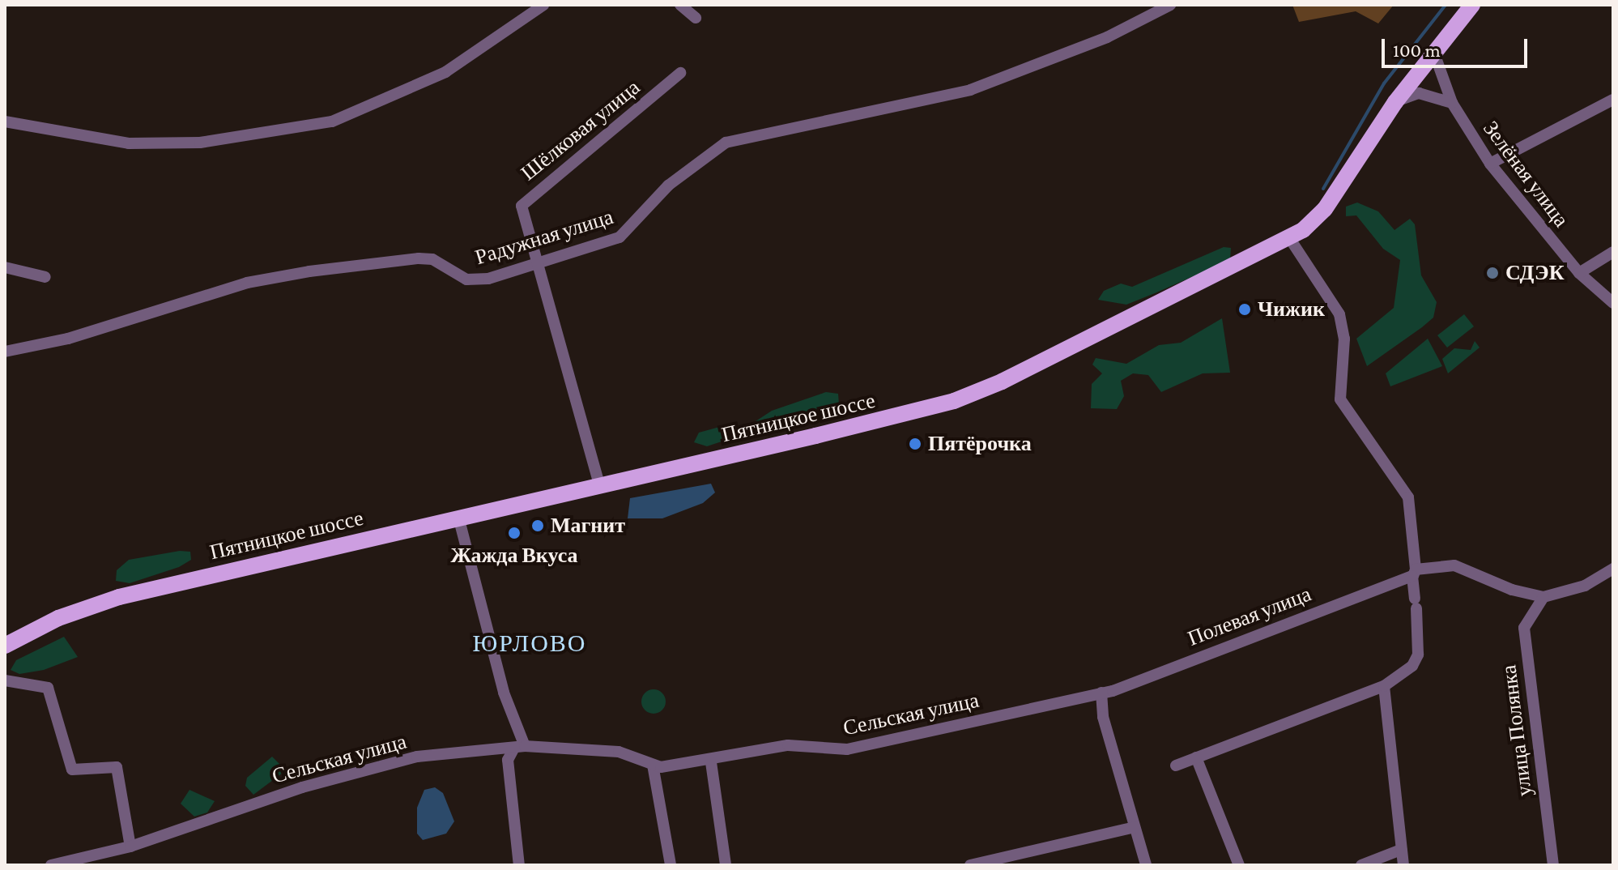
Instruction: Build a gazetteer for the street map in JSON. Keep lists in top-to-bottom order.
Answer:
{
  "streets": {
    "main road": ["Пятницкое шоссе"],
    "street": [
      "Шёлковая улица",
      "Зелёная улица",
      "Радужная улица",
      "Полевая улица",
      "Сельская улица",
      "улица Полянка"
    ]
  },
  "crossings": [
    ["Шёлковая улица", "Радужная улица"],
    ["Зелёная улица", "Пятницкое шоссе"],
    ["Полевая улица", "Сельская улица"]
  ],
  "districts": ["ЮРЛОВО"],
  "places": [
    "СДЭК",
    "Чижик",
    "Пятёрочка",
    "Магнит",
    "Жажда Вкуса"
  ],
  "scale_bar": "100 m"
}
